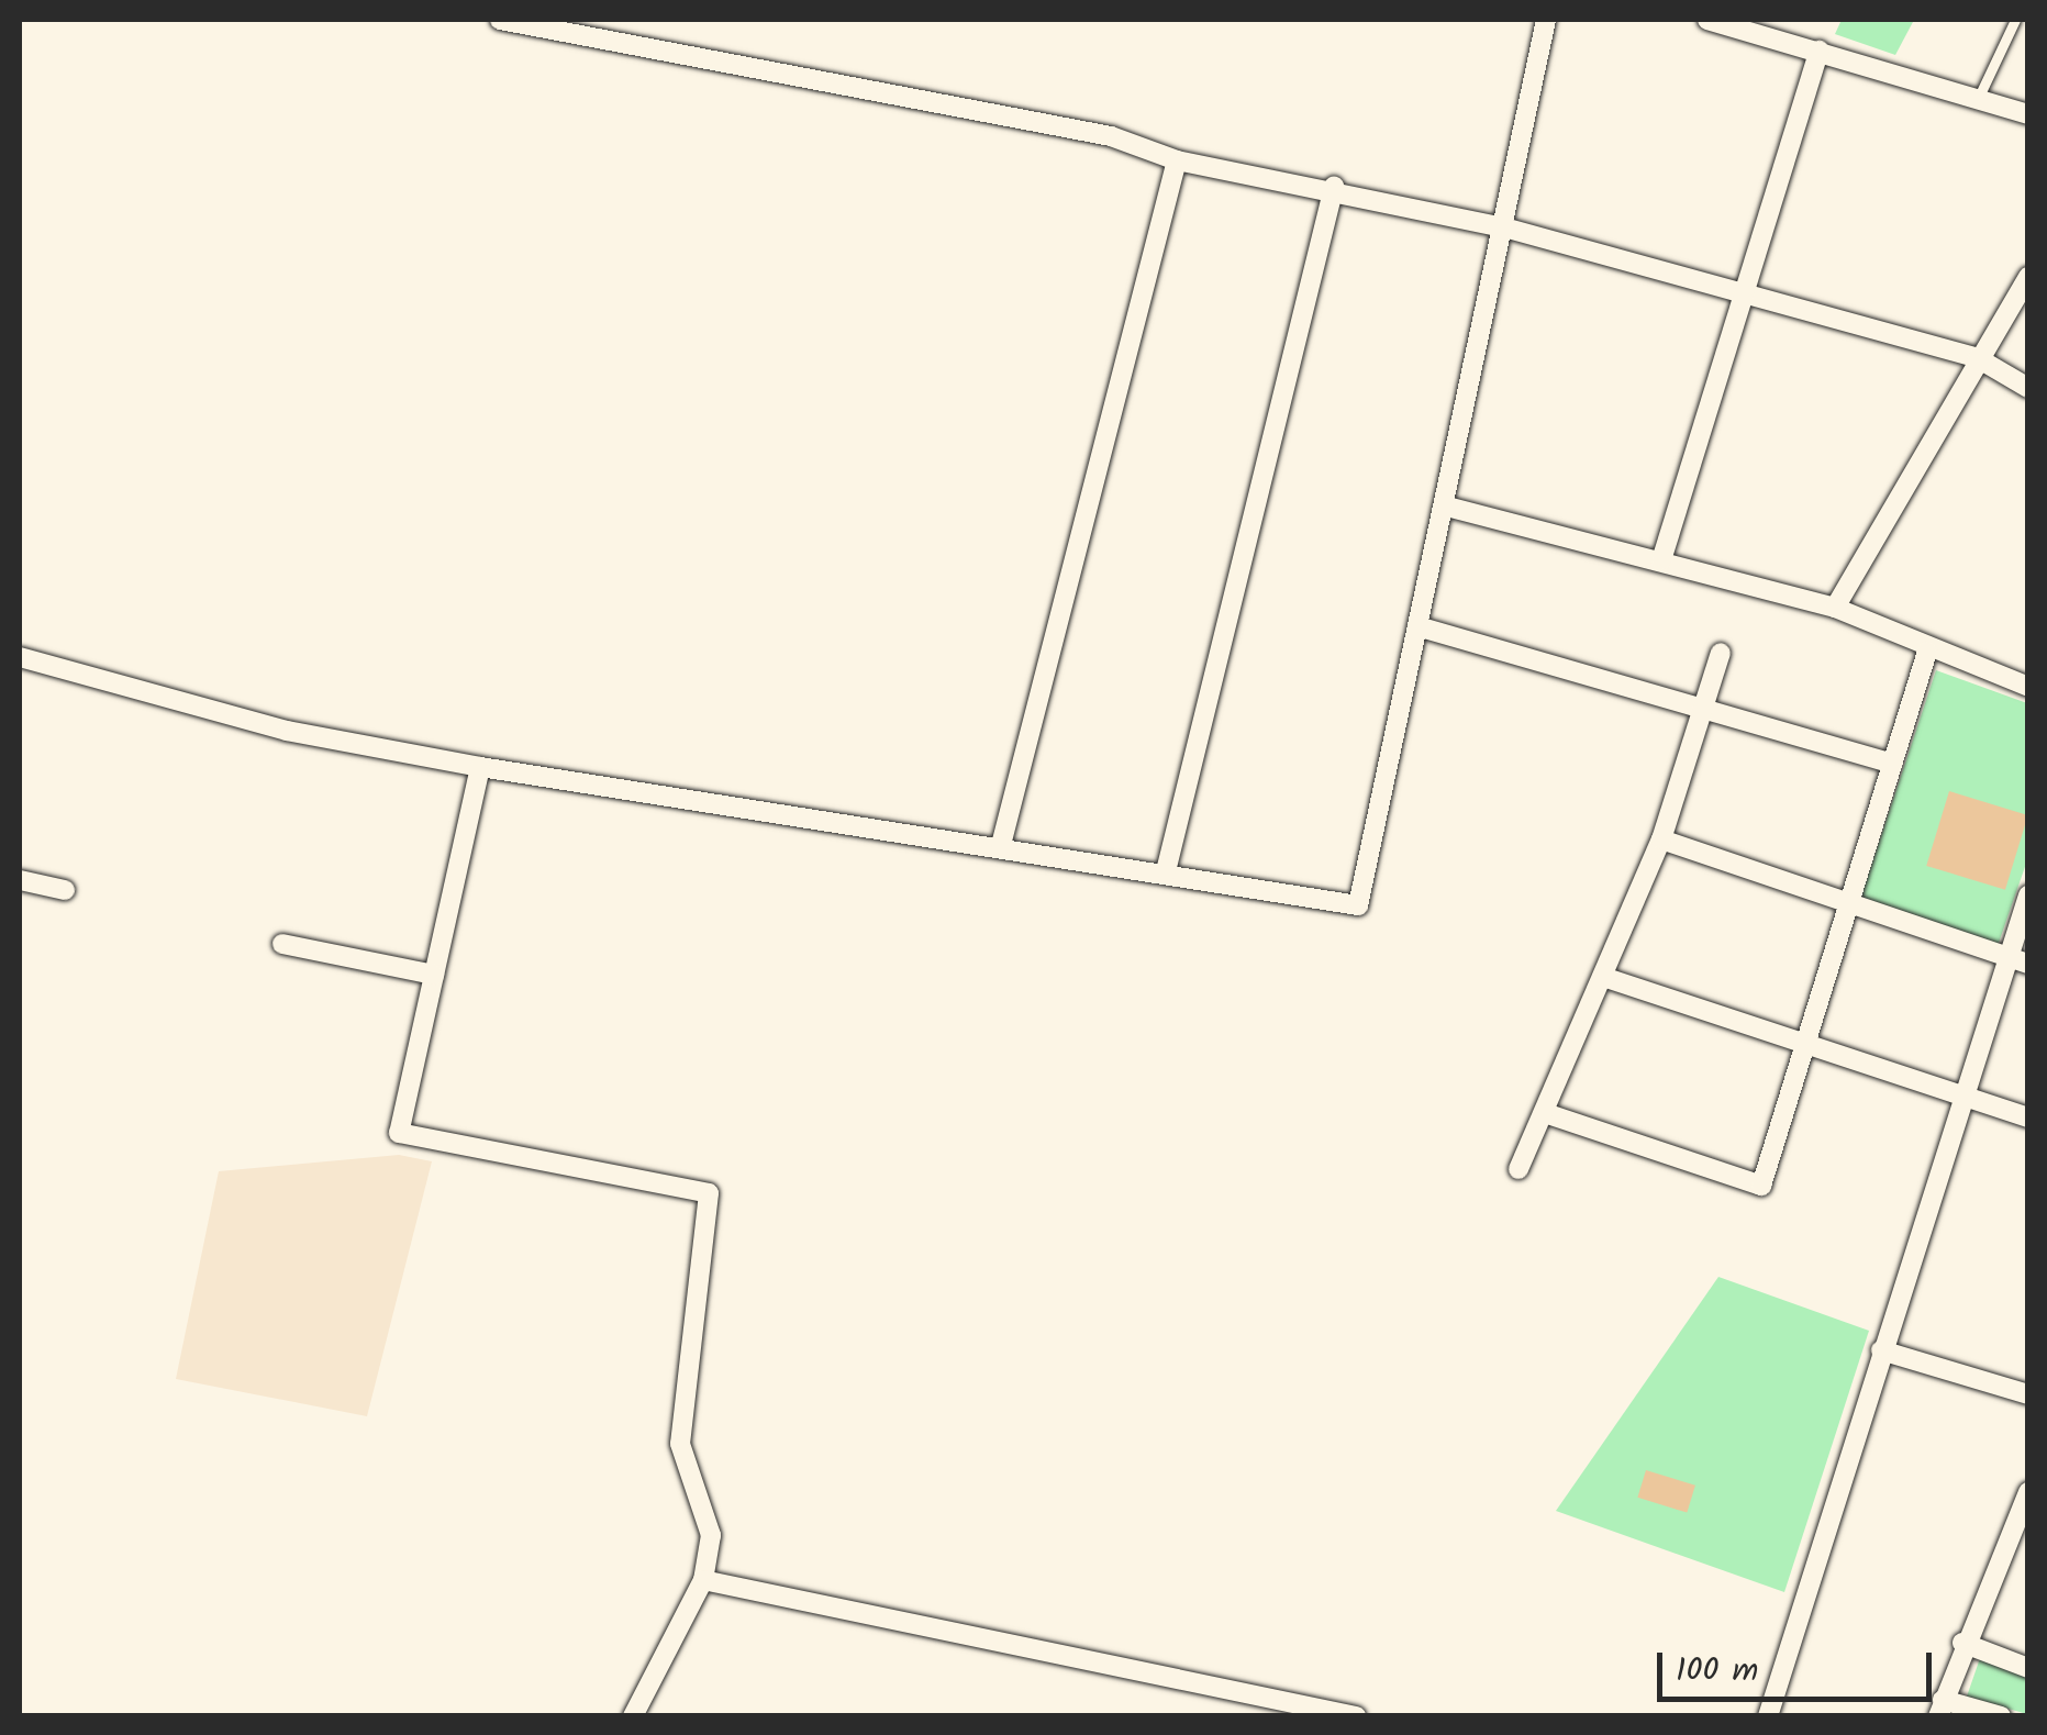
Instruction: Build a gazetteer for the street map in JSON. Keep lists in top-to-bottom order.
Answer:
{
  "scale_bar": "100 m"
}
